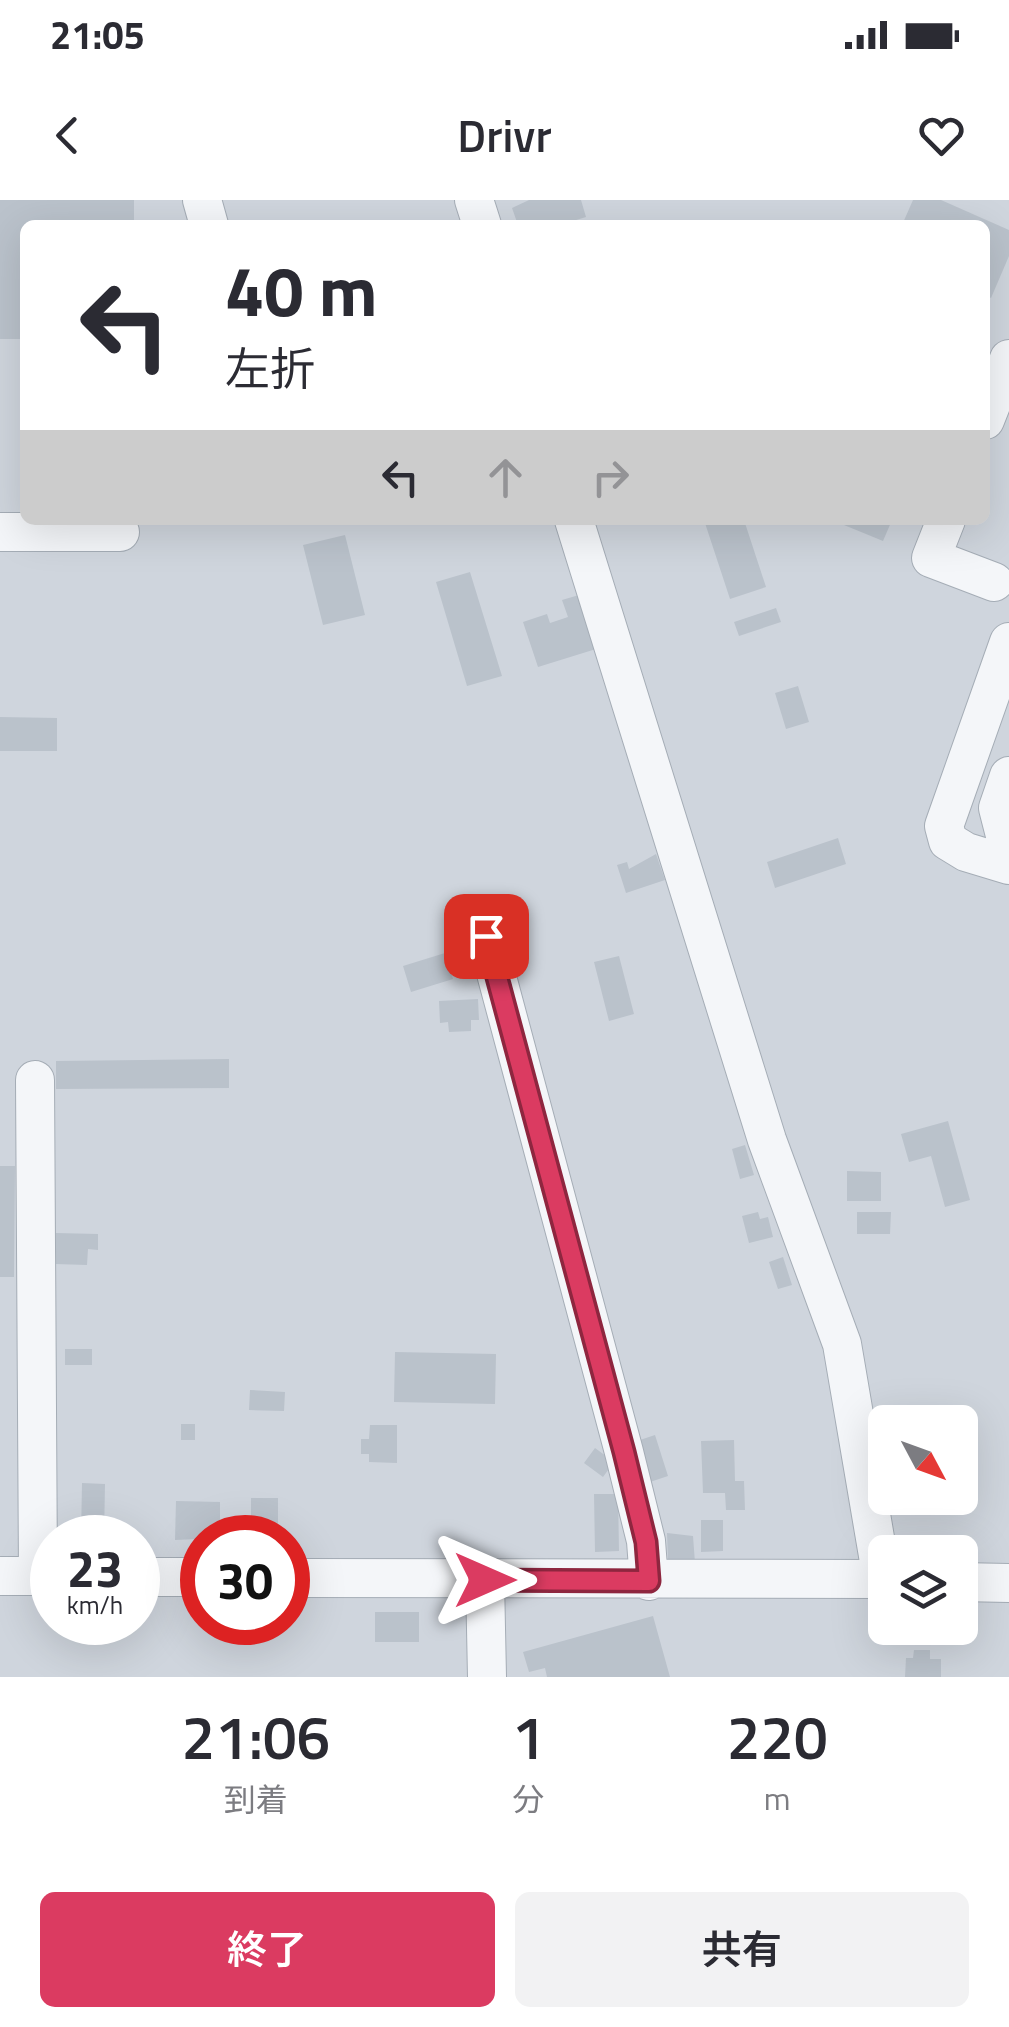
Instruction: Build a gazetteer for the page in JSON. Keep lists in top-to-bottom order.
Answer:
{
  "north": "bottom right",
  "page": {
    "status": "21:05",
    "header": "Drivr",
    "turn": ["40 m", "左折"],
    "speed": "23 km/h",
    "limit": "30",
    "eta": [
      "21:06",
      "到着",
      "1",
      "分",
      "220",
      "m"
    ],
    "buttons": ["終了", "共有"]
  }
}
